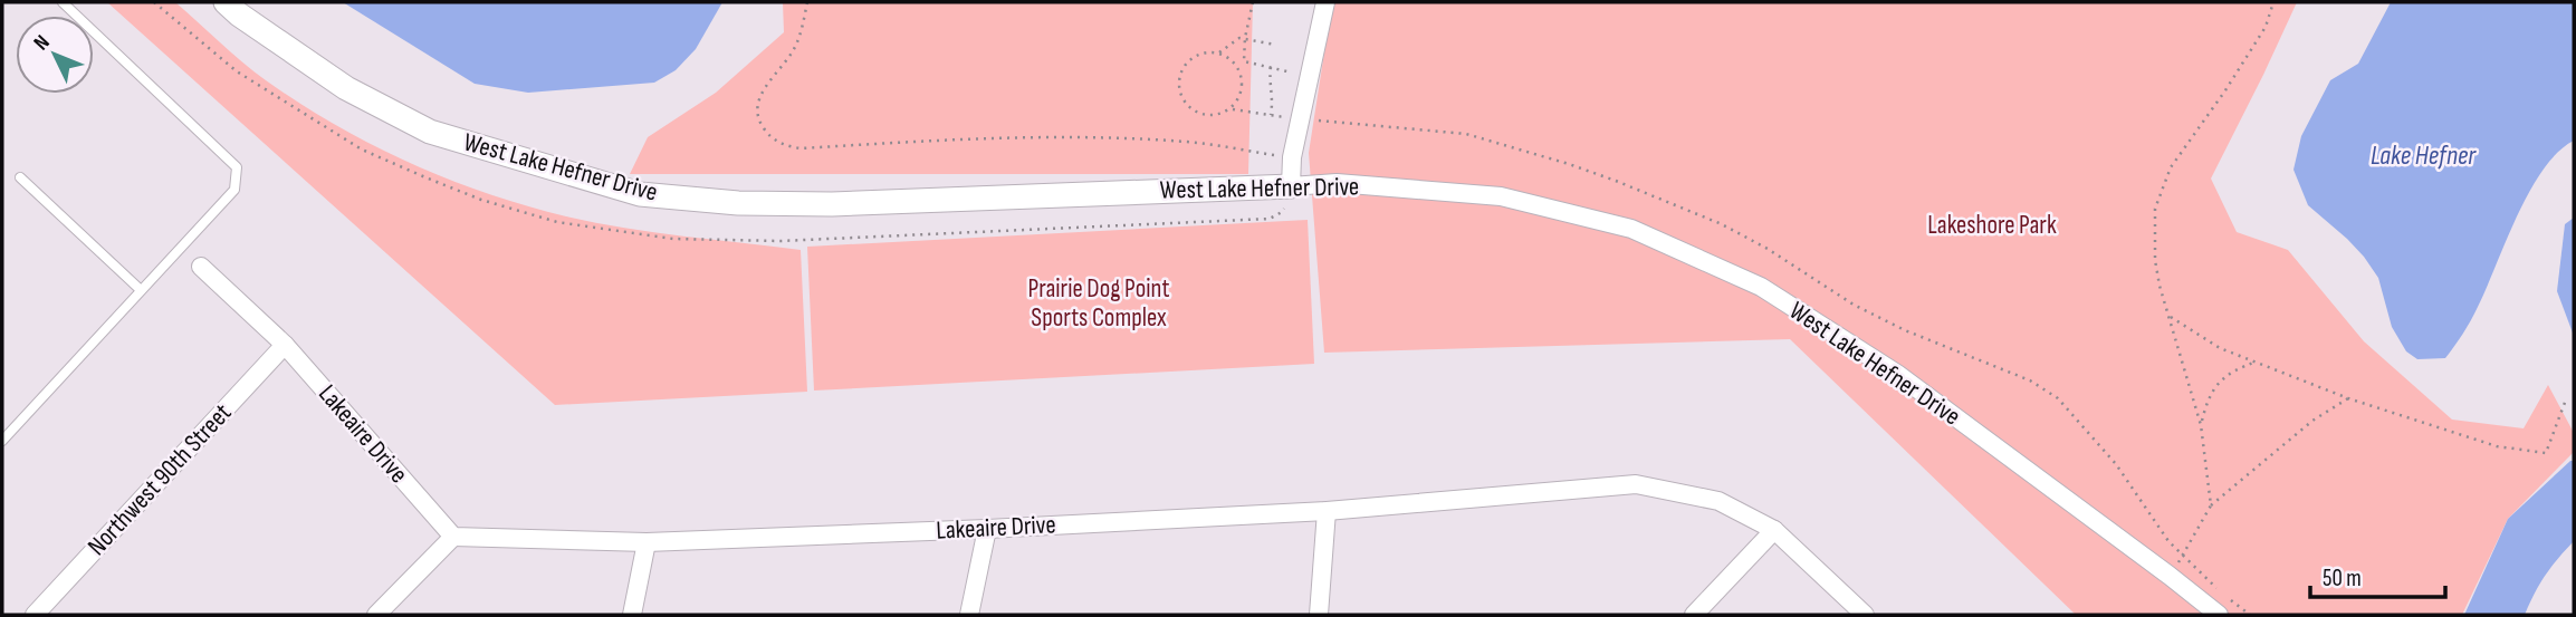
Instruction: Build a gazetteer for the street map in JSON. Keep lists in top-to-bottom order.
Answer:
{
  "streets": {
    "street": ["West Lake Hefner Drive", "Lakeaire Drive", "Northwest 90th Street"]
  },
  "crossings": [
    ["Lakeaire Drive", "Northwest 90th Street"]
  ],
  "water": ["Lake Hefner"],
  "parks": ["Lakeshore Park", "Prairie Dog Point Sports Complex"],
  "scale_bar": "50 m",
  "north": "top left"
}
